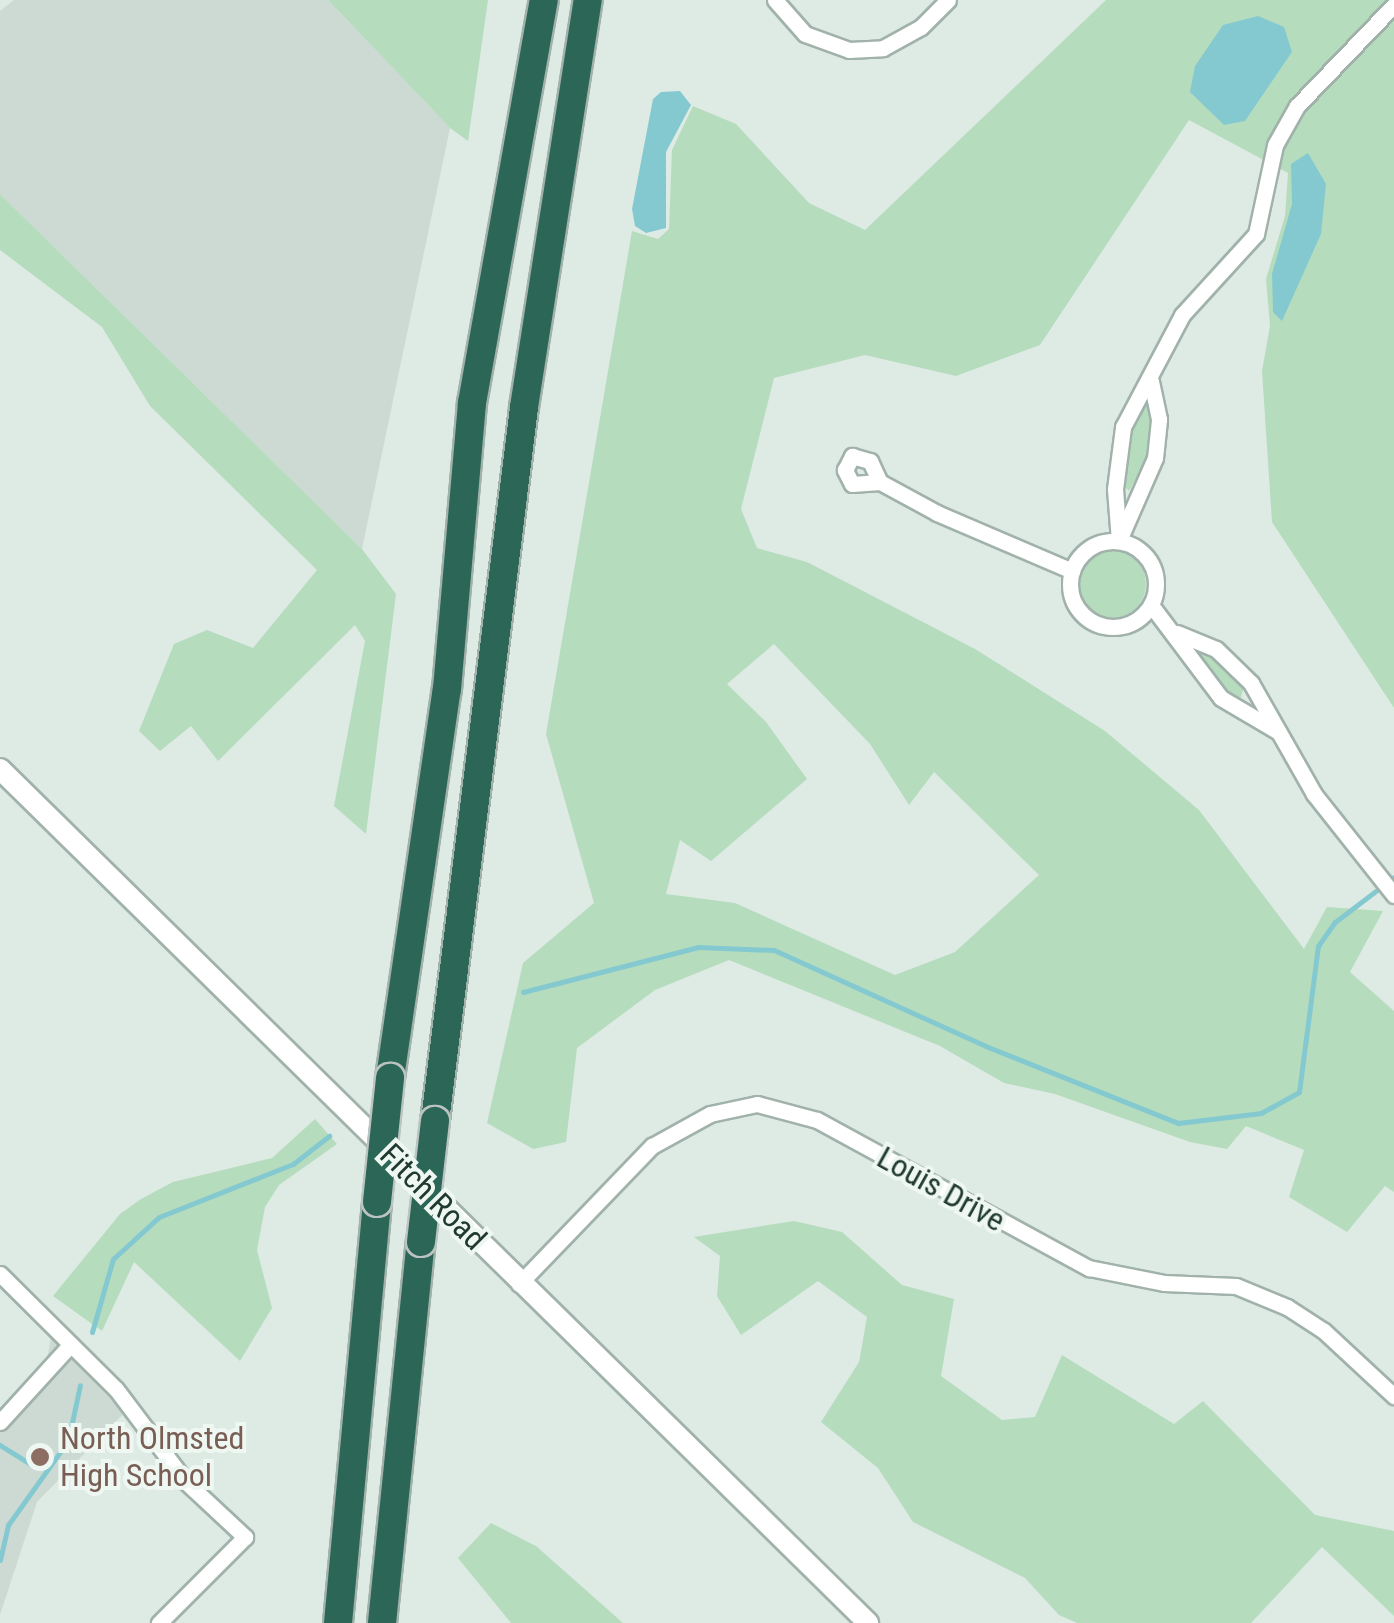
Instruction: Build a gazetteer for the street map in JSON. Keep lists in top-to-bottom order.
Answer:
{
  "streets": {
    "street": ["Louis Drive", "Fitch Road"]
  },
  "crossings": [
    ["Louis Drive", "Fitch Road"]
  ],
  "places": ["North Olmsted High School"]
}
